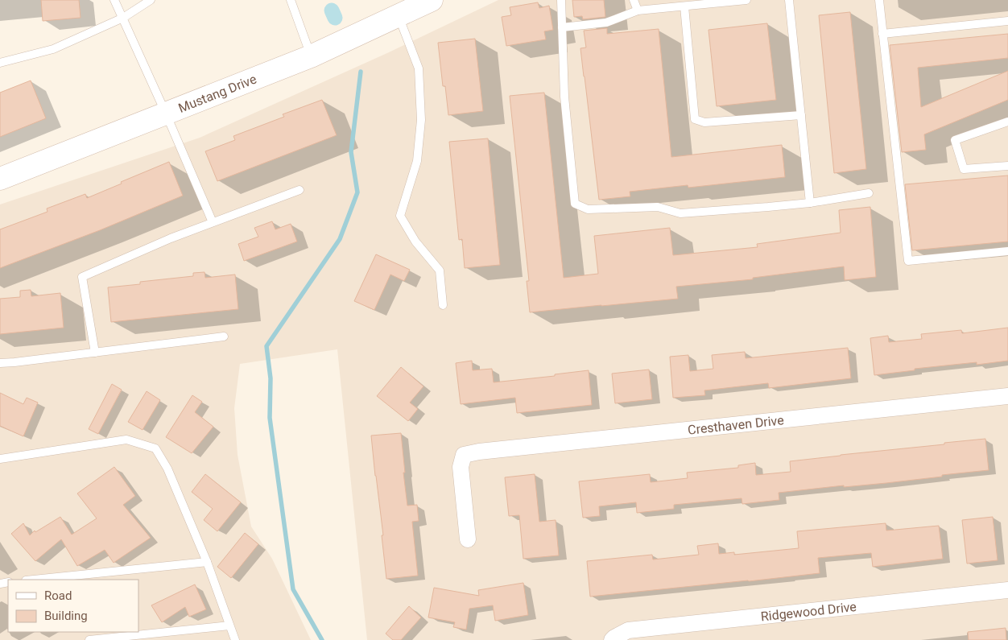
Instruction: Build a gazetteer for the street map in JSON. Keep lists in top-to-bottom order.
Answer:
{
  "streets": {
    "main road": ["Mustang Drive"],
    "street": ["Cresthaven Drive", "Ridgewood Drive"]
  },
  "legend": ["Road", "Building"]
}
